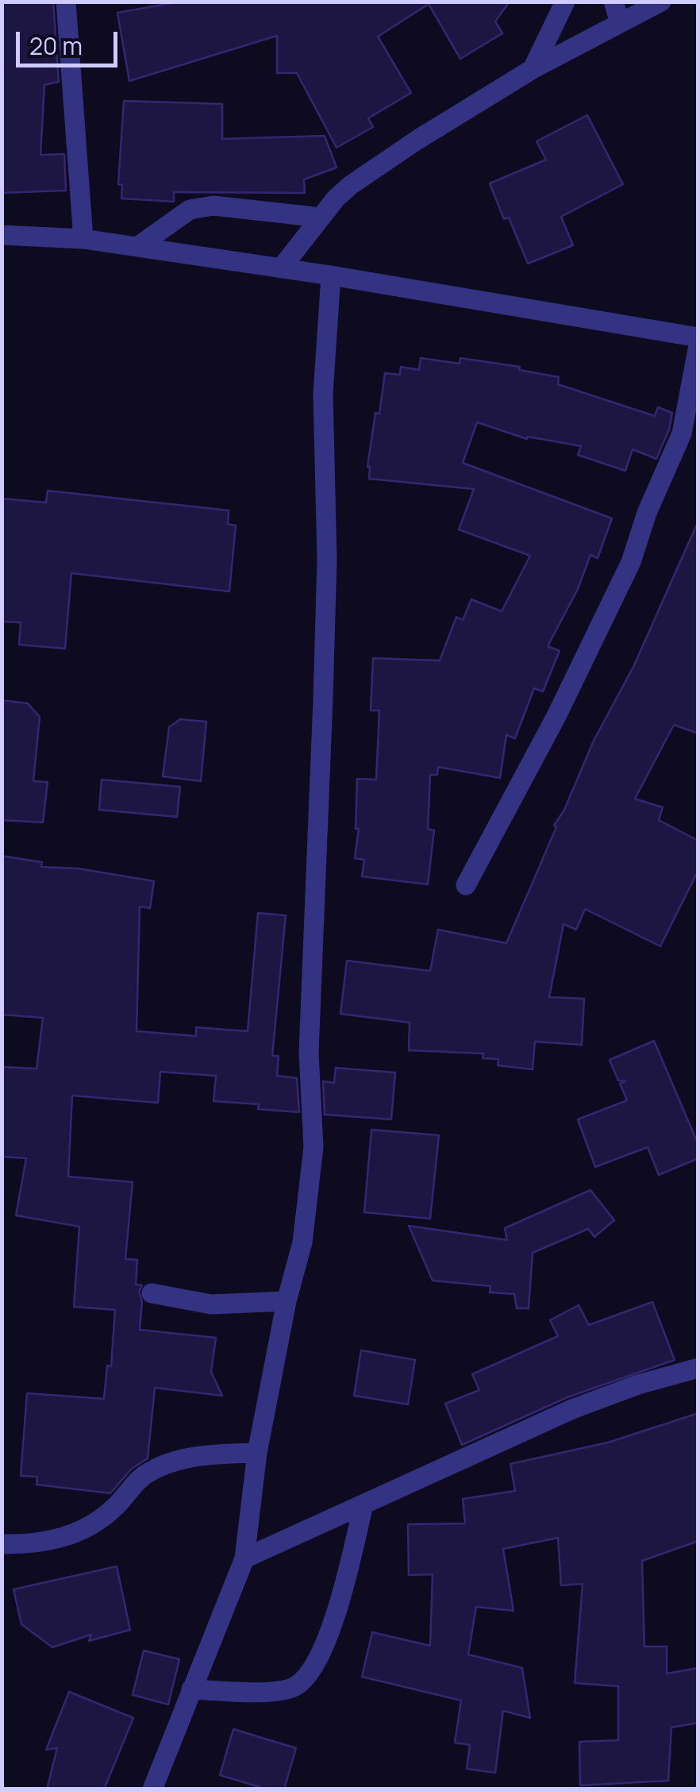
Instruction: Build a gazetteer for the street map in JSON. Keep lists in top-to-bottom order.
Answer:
{
  "scale_bar": "20 m"
}
